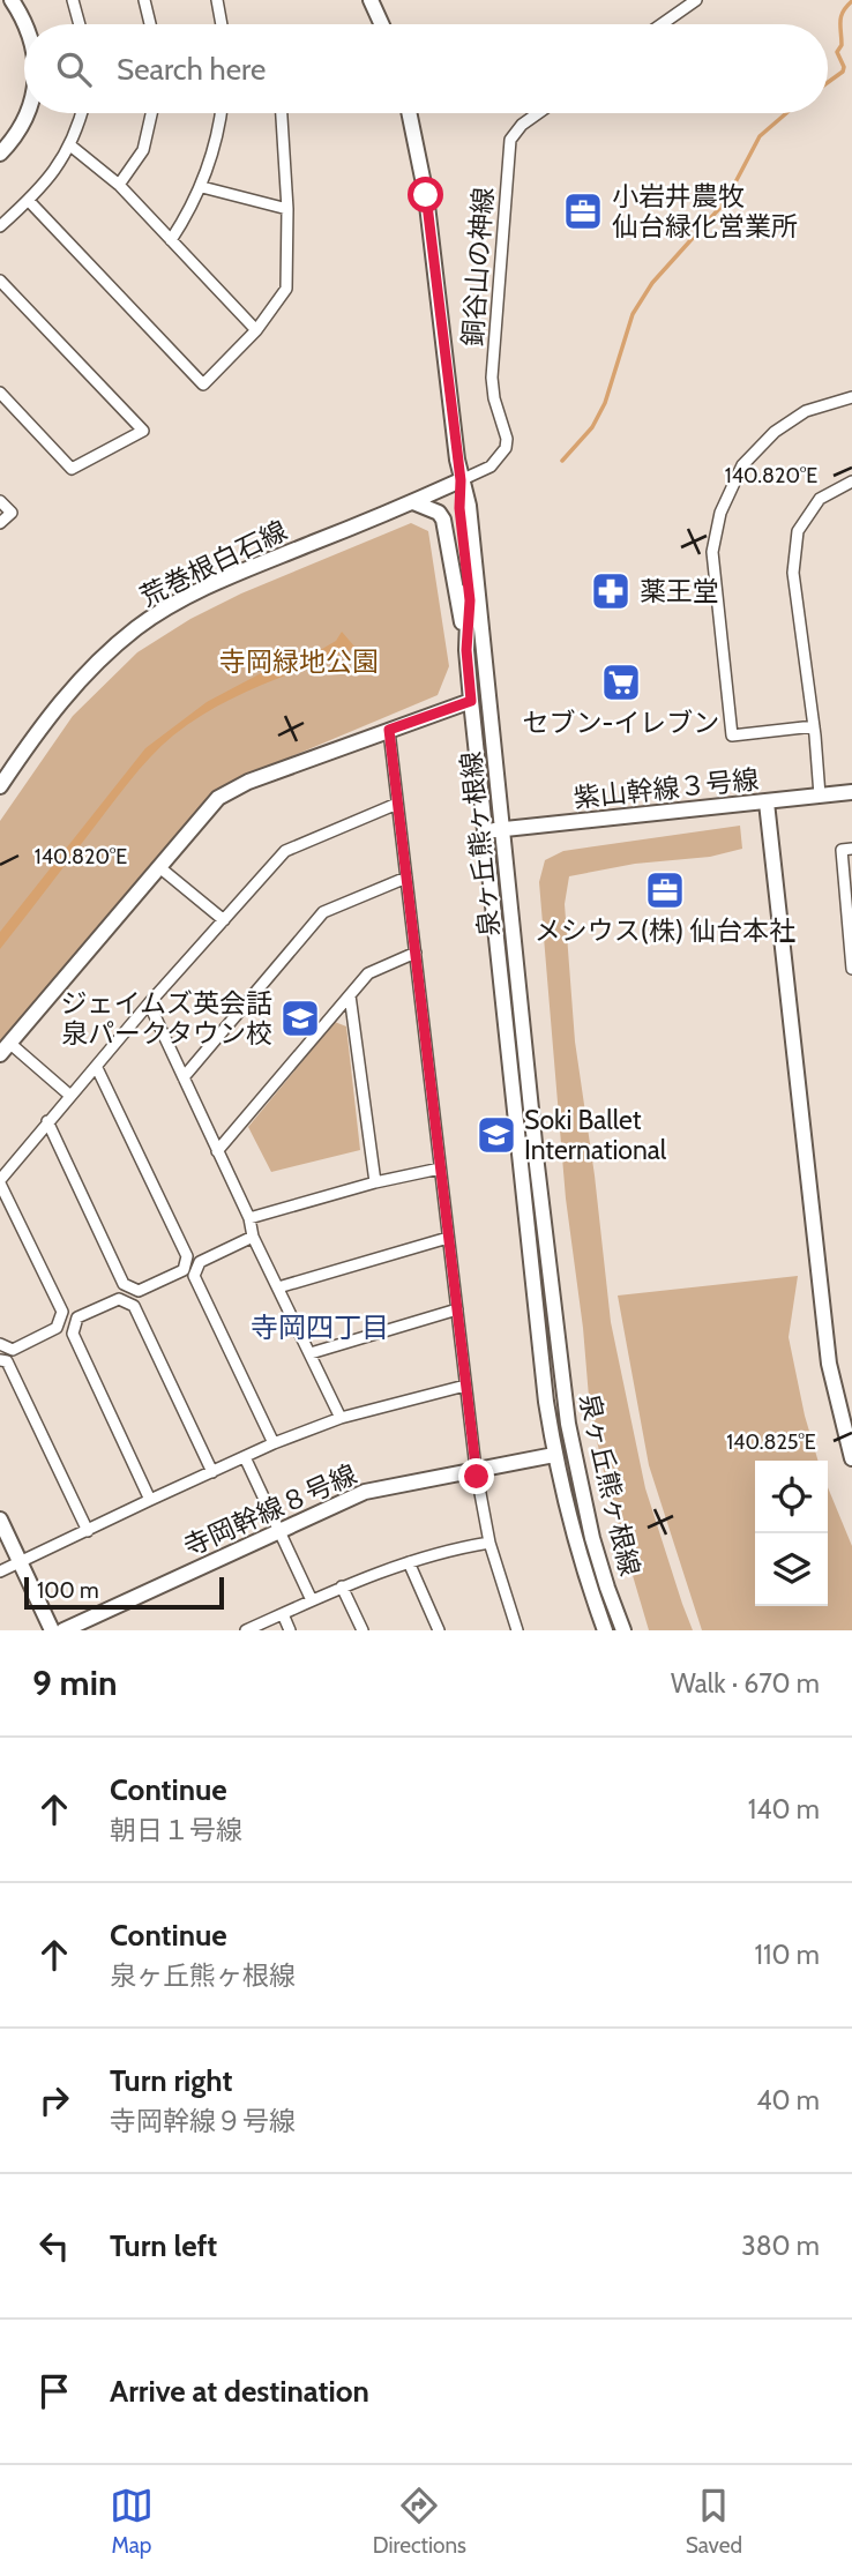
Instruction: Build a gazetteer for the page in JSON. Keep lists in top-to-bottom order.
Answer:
{
  "streets": {
    "street": [
      "銅谷山の神線",
      "荒巻根白石線",
      "紫山幹線３号線",
      "泉ヶ丘熊ヶ根線",
      "寺岡幹線８号線"
    ]
  },
  "crossings": [
    ["銅谷山の神線", "荒巻根白石線"],
    ["銅谷山の神線", "泉ヶ丘熊ヶ根線"],
    ["荒巻根白石線", "泉ヶ丘熊ヶ根線"],
    ["紫山幹線３号線", "泉ヶ丘熊ヶ根線"],
    ["泉ヶ丘熊ヶ根線", "寺岡幹線８号線"]
  ],
  "districts": ["寺岡四丁目"],
  "parks": ["寺岡緑地公園"],
  "places": {
    "office": ["小岩井農牧 仙台緑化営業所", "メシウス(株) 仙台本社"],
    "pharmacy": ["薬王堂"],
    "supermarket": ["セブン-イレブン"],
    "school or university": ["ジェイムズ英会話 泉パークタウン校", "Soki Ballet International"]
  },
  "scale_bar": "100 m",
  "page": {
    "search": "Search here",
    "scale": "100 m",
    "heading": ["9 min", "Walk · 670 m"],
    "list": [
      ["Continue", "朝日１号線", "140 m"],
      ["Continue", "泉ヶ丘熊ヶ根線", "110 m"],
      ["Turn right", "寺岡幹線９号線", "40 m"],
      ["Turn left", "380 m"],
      "Arrive at destination"
    ],
    "nav": ["Map", "Directions", "Saved"]
  },
  "coordinates": ["140.820°E", "140.825°E"]
}
